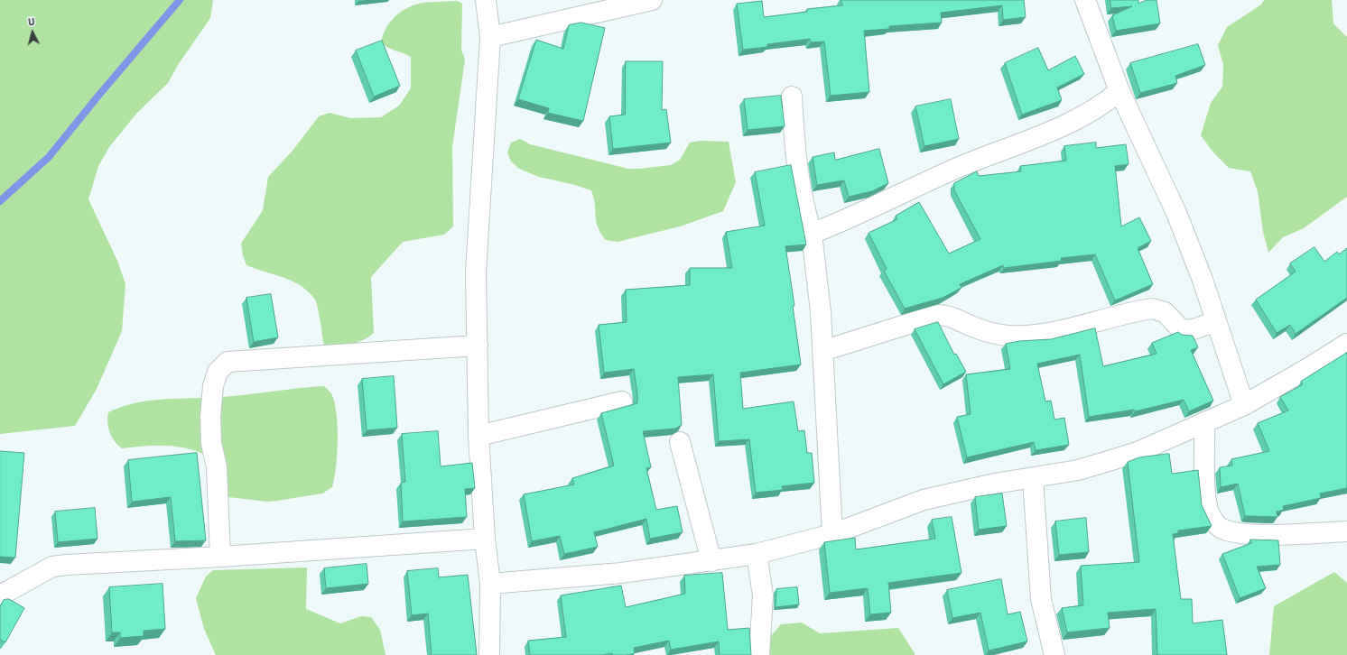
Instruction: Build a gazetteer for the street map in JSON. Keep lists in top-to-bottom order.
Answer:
{
  "north": "top"
}
